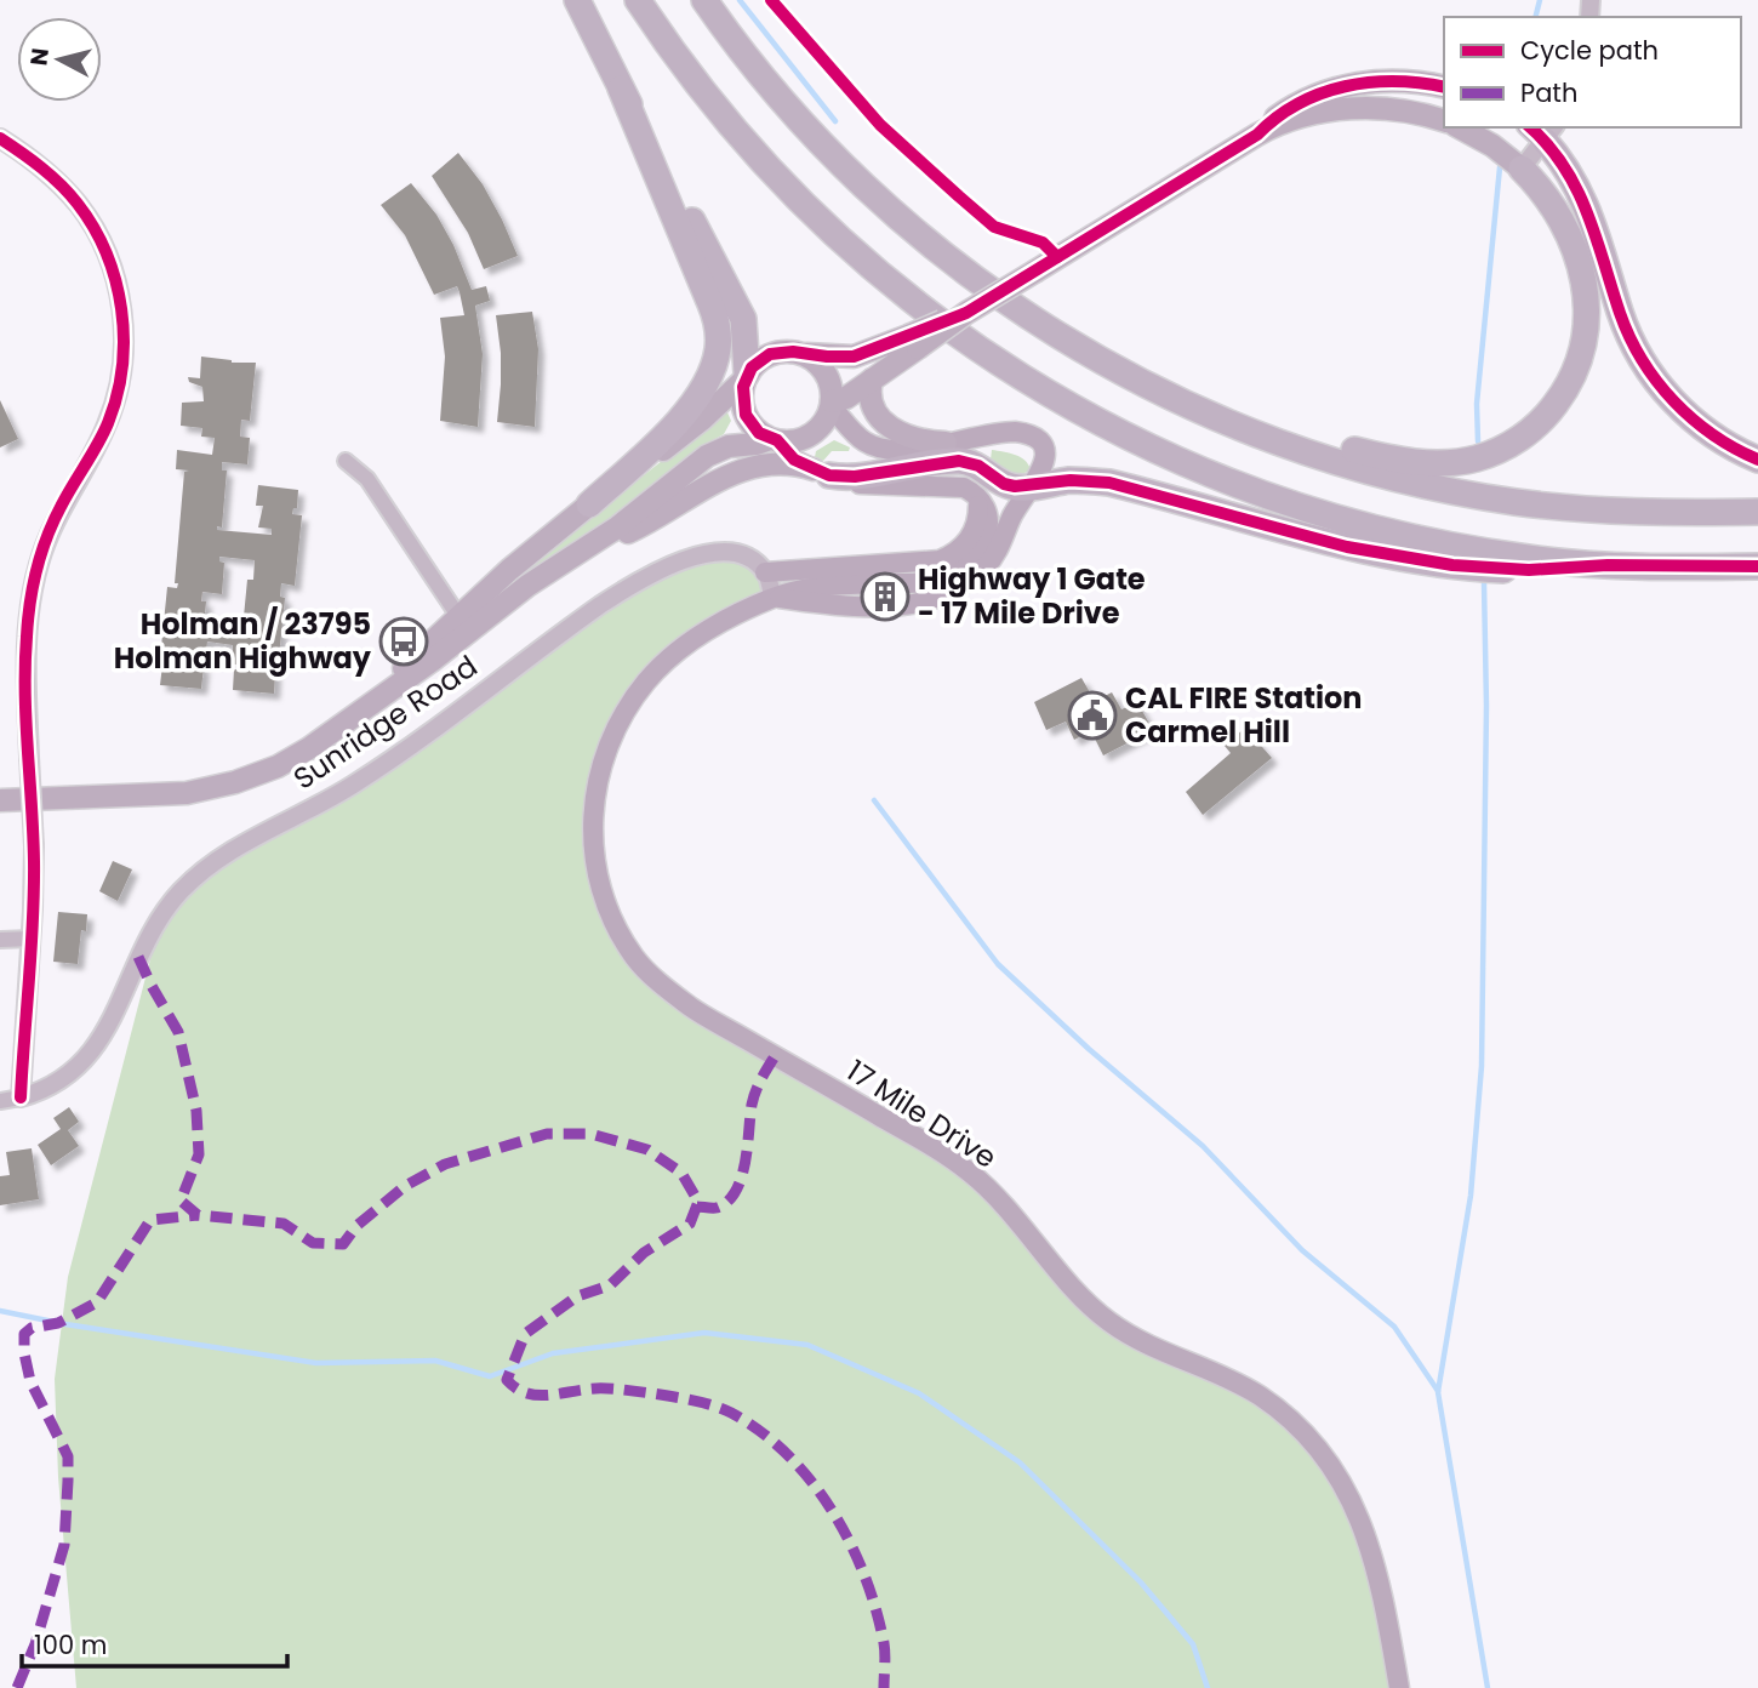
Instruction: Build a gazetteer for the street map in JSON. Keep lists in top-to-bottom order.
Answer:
{
  "streets": {
    "main road": ["17 Mile Drive"],
    "street": ["Sunridge Road"]
  },
  "places": {
    "building": ["Highway 1 Gate - 17 Mile Drive"],
    "bus stop": ["Holman / 23795 Holman Highway"],
    "public building": ["CAL FIRE Station Carmel Hill"]
  },
  "legend": ["Cycle path", "Path"],
  "scale_bar": "100 m",
  "north": "left"
}
